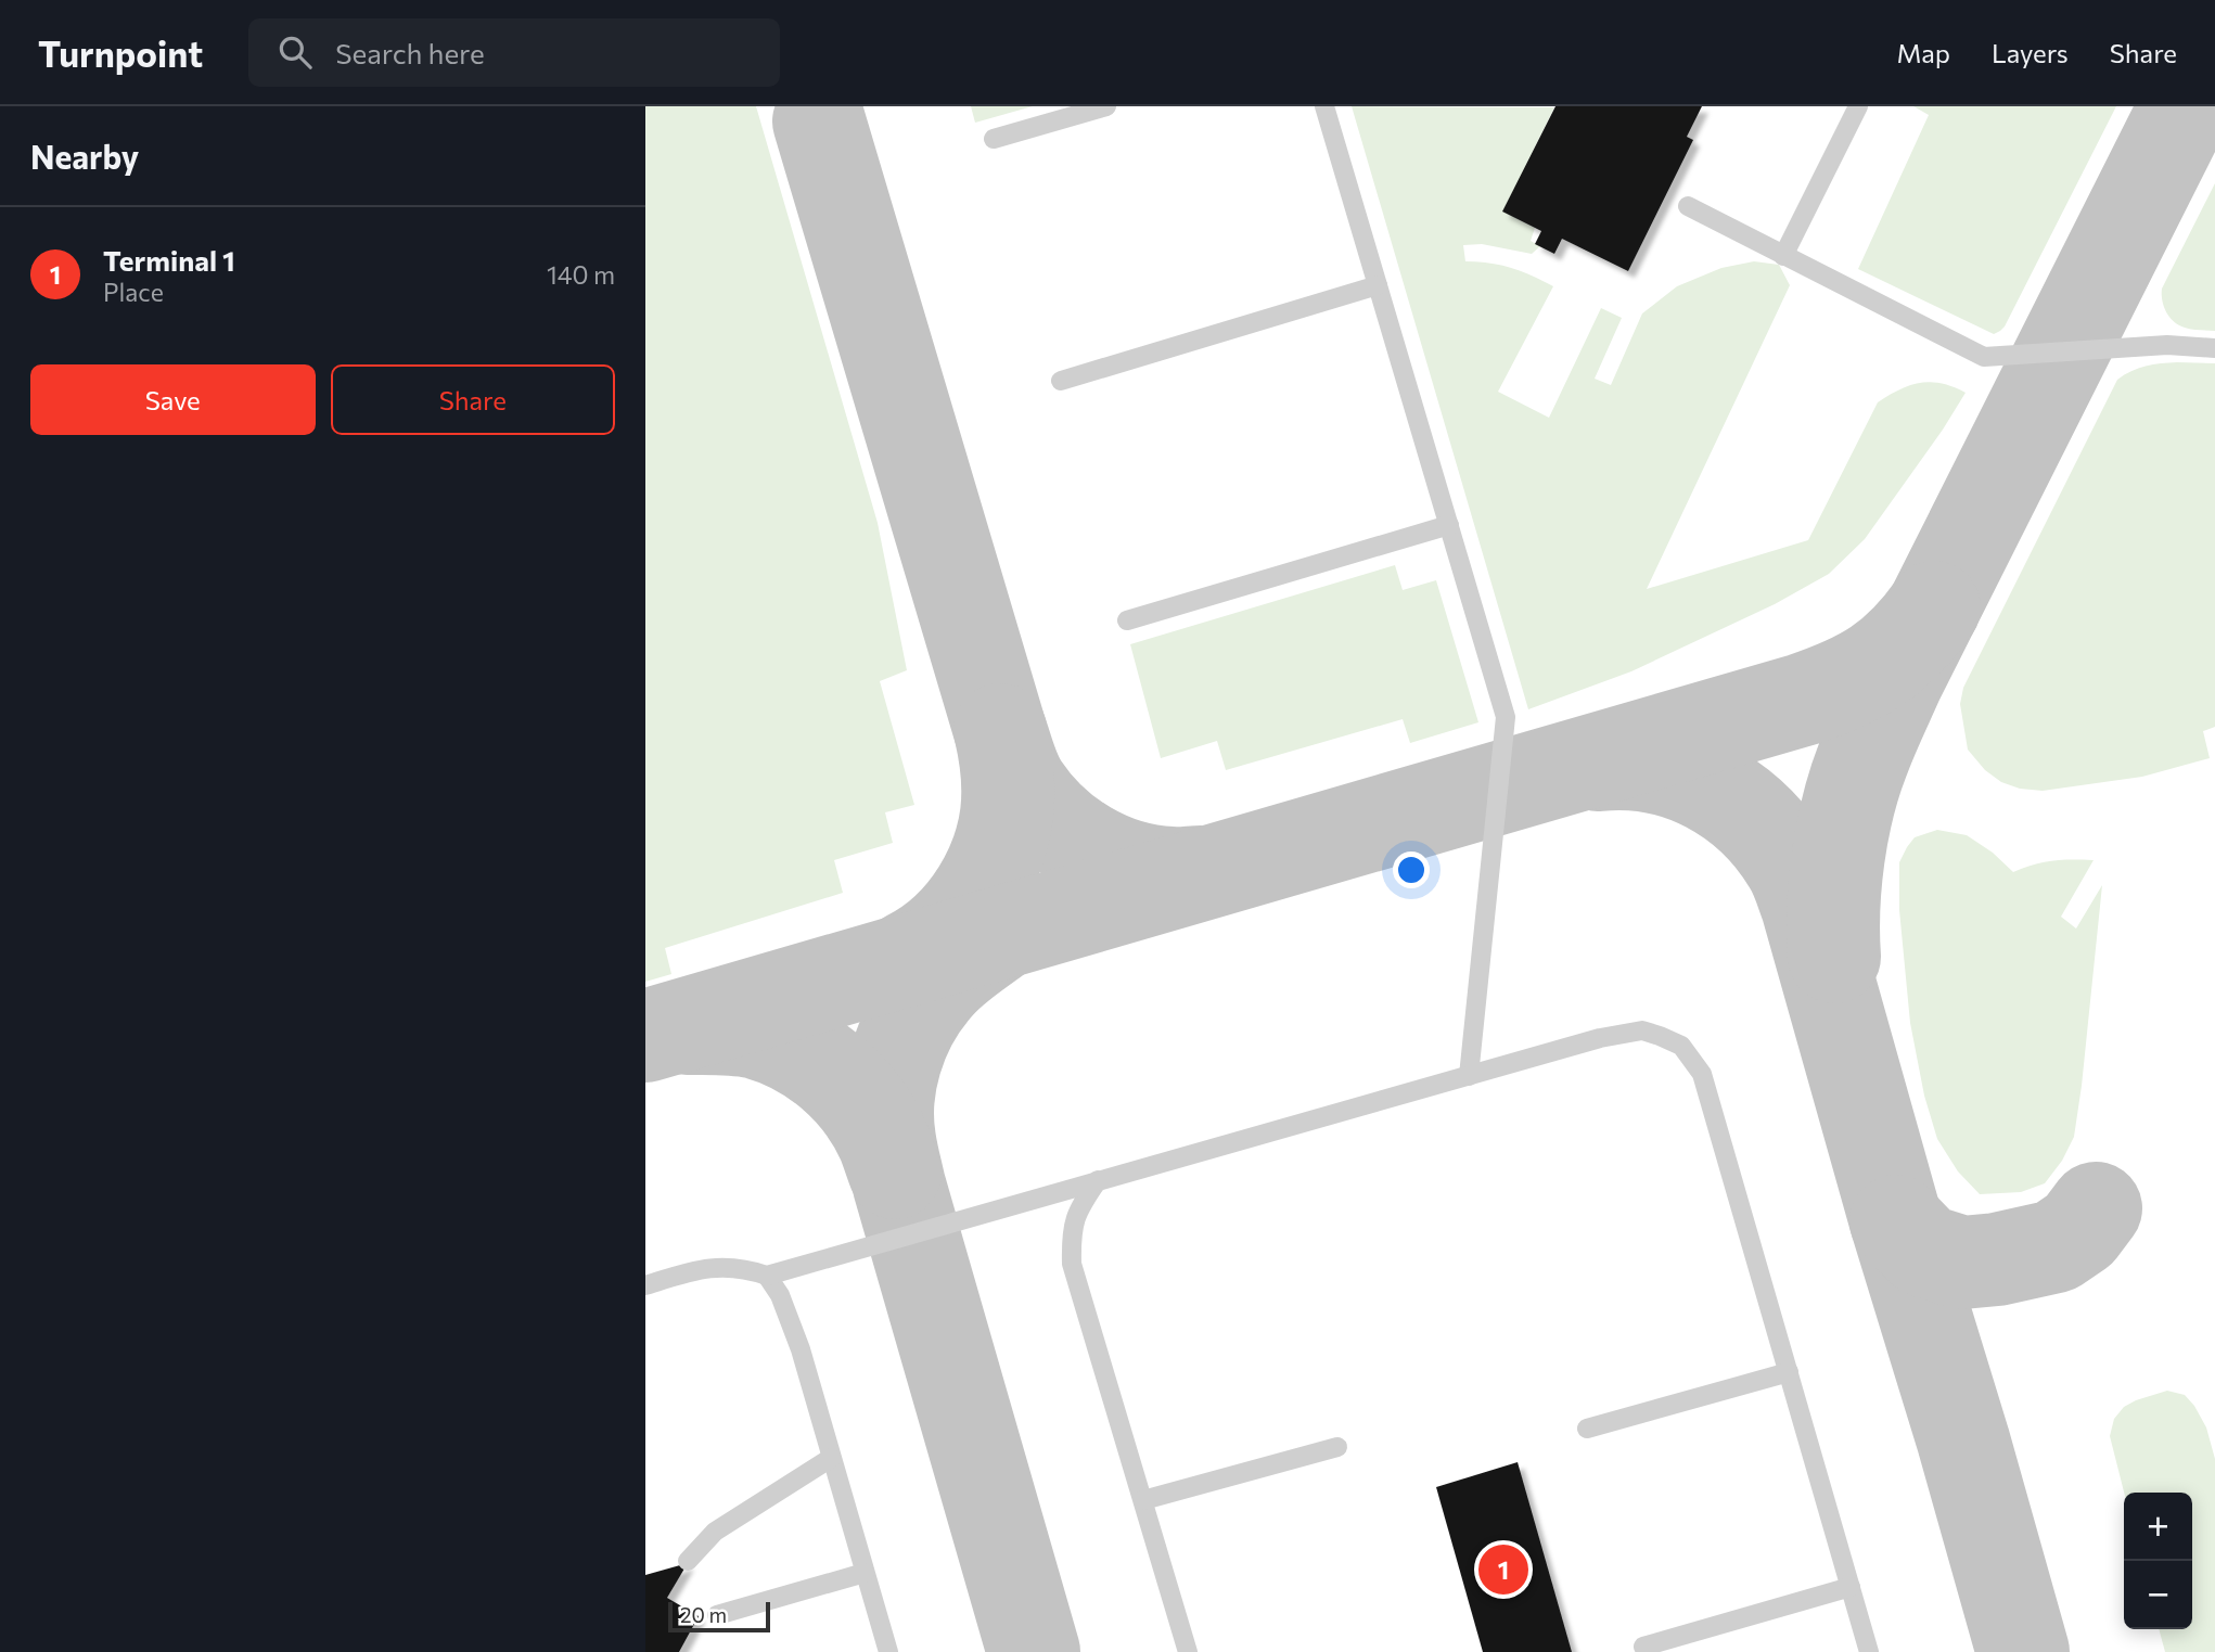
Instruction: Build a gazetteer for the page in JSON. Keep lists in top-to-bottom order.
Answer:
{
  "scale_bar": "20 m",
  "page": {
    "header": "Turnpoint",
    "search": "Search here",
    "nav": ["Map", "Layers", "Share"],
    "heading": "Nearby",
    "list": [
      {
        "mark": "1",
        "name": "Terminal 1",
        "note": "Place",
        "value": "140 m"
      }
    ],
    "buttons": ["Save", "Share"],
    "map_buttons": ["+", "−"],
    "pins": "1",
    "scale": "20 m"
  }
}
